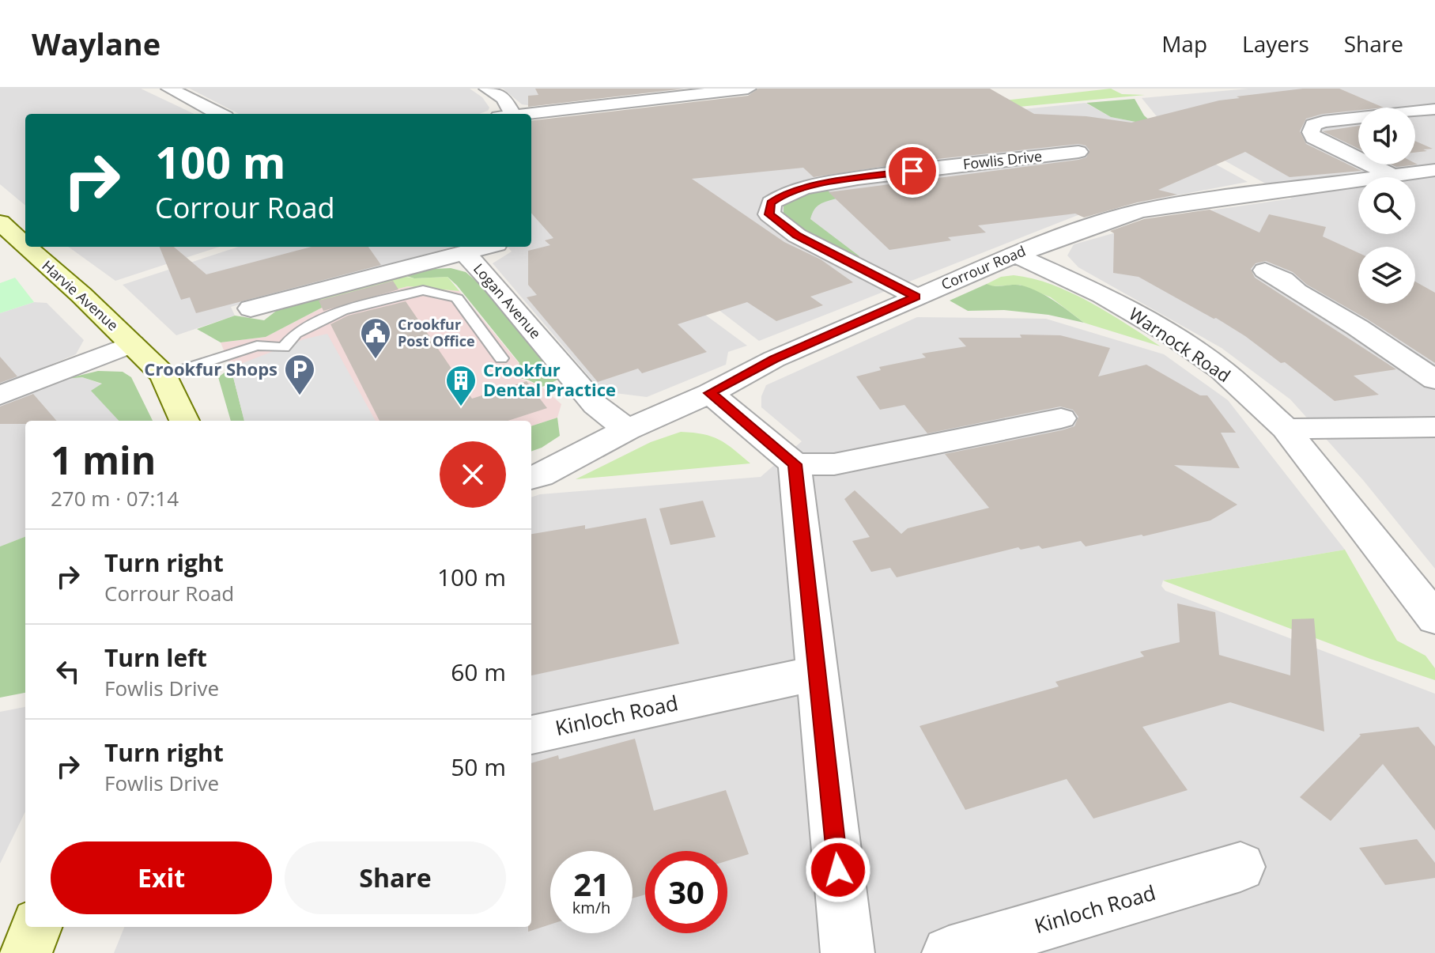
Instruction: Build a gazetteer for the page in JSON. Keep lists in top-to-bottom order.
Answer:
{
  "streets": {
    "street": [
      "Fowlis Drive",
      "Corrour Road",
      "Harvie Avenue",
      "Logan Avenue",
      "Warnock Road",
      "Kinloch Road"
    ]
  },
  "crossings": [
    ["Fowlis Drive", "Corrour Road"],
    ["Corrour Road", "Logan Avenue"],
    ["Corrour Road", "Warnock Road"]
  ],
  "places": {
    "public building": ["Crookfur Post Office"],
    "parking": ["Crookfur Shops"],
    "building": ["Crookfur Dental Practice"]
  },
  "page": {
    "header": "Waylane",
    "nav": ["Map", "Layers", "Share"],
    "turn": ["100 m", "Corrour Road"],
    "heading": ["1 min", "270 m · 07:14"],
    "list": [
      {
        "name": "Turn right",
        "note": "Corrour Road",
        "value": "100 m"
      },
      {
        "name": "Turn left",
        "note": "Fowlis Drive",
        "value": "60 m"
      },
      {
        "name": "Turn right",
        "note": "Fowlis Drive",
        "value": "50 m"
      }
    ],
    "buttons": ["Exit", "Share"],
    "speed": "21 km/h",
    "limit": "30"
  }
}
